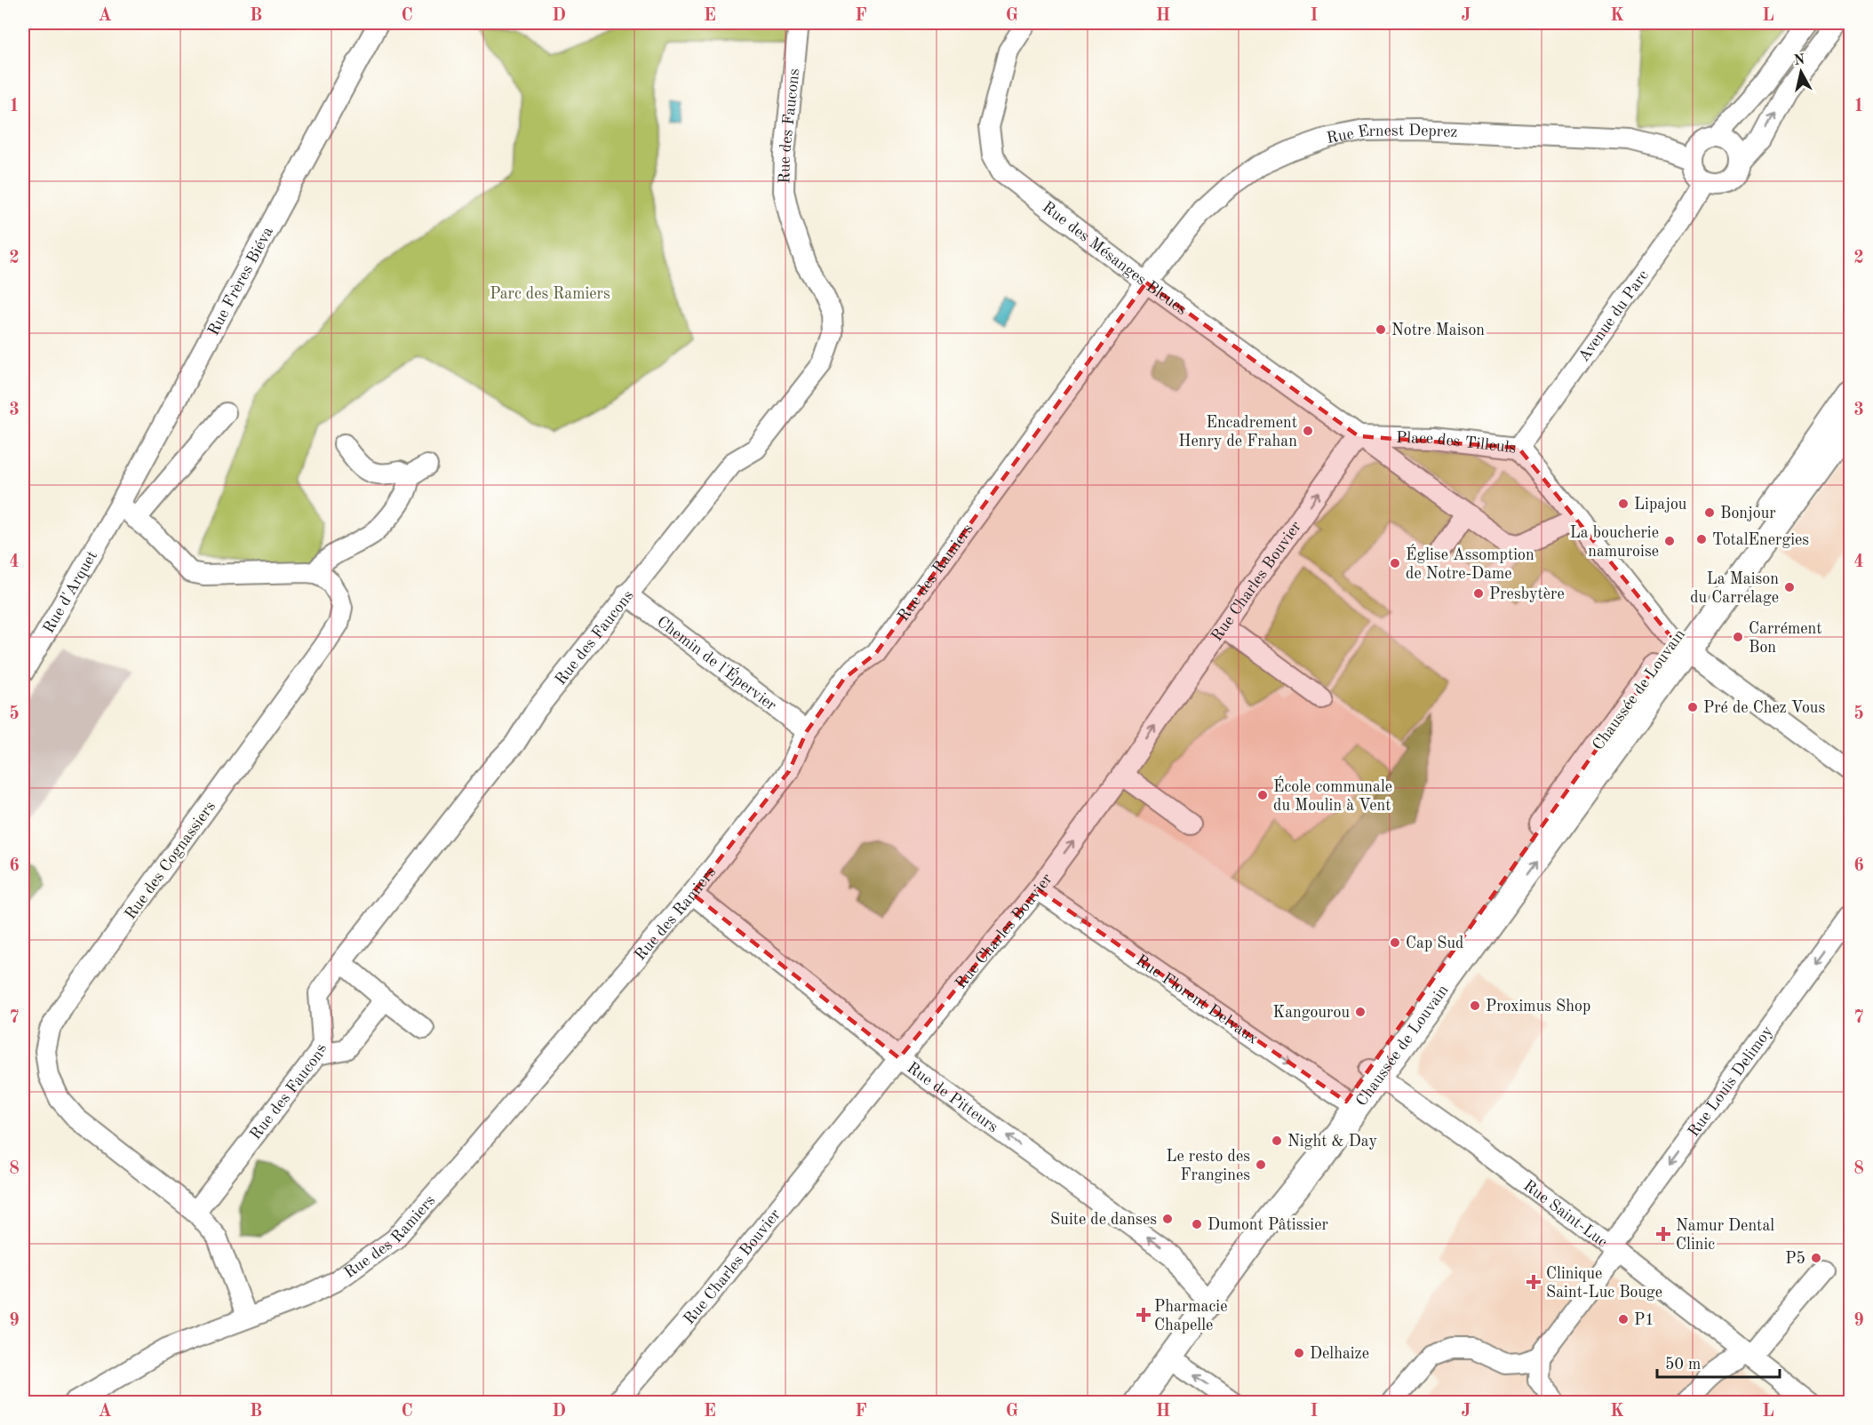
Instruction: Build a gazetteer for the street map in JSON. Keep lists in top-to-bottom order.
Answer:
{
  "streets": {
    "main road": ["Chaussée de Louvain"],
    "street": [
      "Rue des Faucons",
      "Rue Ernest Deprez",
      "Rue des Mésanges Bleues",
      "Rue Frères Biéva",
      "Avenue du Parc",
      "Place des Tilleuls",
      "Rue des Ramiers",
      "Rue Charles Bouvier",
      "Rue d'Arquet",
      "Chemin de l'Épervier",
      "Rue des Cognassiers",
      "Rue Florent Delvaux",
      "Rue Louis Delimoy",
      "Rue de Pitteurs",
      "Rue Saint-Luc"
    ]
  },
  "crossings": [
    ["Rue des Faucons", "Chemin de l'Épervier"],
    ["Rue des Faucons", "Rue des Cognassiers"],
    ["Rue Ernest Deprez", "Rue des Mésanges Bleues"],
    ["Rue Ernest Deprez", "Avenue du Parc"],
    ["Rue Ernest Deprez", "Rue des Ramiers"],
    ["Rue des Mésanges Bleues", "Place des Tilleuls"],
    ["Rue des Mésanges Bleues", "Rue des Ramiers"],
    ["Rue des Mésanges Bleues", "Rue Charles Bouvier"],
    ["Rue Frères Biéva", "Rue d'Arquet"],
    ["Avenue du Parc", "Place des Tilleuls"],
    ["Place des Tilleuls", "Rue Charles Bouvier"],
    ["Place des Tilleuls", "Chaussée de Louvain"],
    ["Rue des Ramiers", "Chemin de l'Épervier"],
    ["Rue des Ramiers", "Rue des Cognassiers"],
    ["Rue des Ramiers", "Rue de Pitteurs"],
    ["Rue Charles Bouvier", "Rue Florent Delvaux"],
    ["Rue Charles Bouvier", "Rue de Pitteurs"],
    ["Chaussée de Louvain", "Rue Florent Delvaux"],
    ["Chaussée de Louvain", "Rue de Pitteurs"],
    ["Chaussée de Louvain", "Rue Saint-Luc"],
    ["Rue Louis Delimoy", "Rue Saint-Luc"]
  ],
  "one_way": [
    "Rue Charles Bouvier",
    "Rue Florent Delvaux",
    "Rue Louis Delimoy",
    "Rue de Pitteurs"
  ],
  "parks": ["Parc des Ramiers"],
  "places": {
    "other": [
      "Notre Maison",
      "Encadrement Henry de Frahan",
      "Lipajou",
      "Bonjour",
      "TotalEnergies",
      "La boucherie namuroise",
      "Église Assomption de Notre-Dame",
      "La Maison du Carrelage",
      "Presbytère",
      "Carrément Bon",
      "Pré de Chez Vous",
      "École communale du Moulin à Vent",
      "Cap Sud",
      "Proximus Shop",
      "Kangourou",
      "Night & Day",
      "Le resto des Frangines",
      "Suite de danses",
      "Dumont Pâtissier",
      "P5",
      "P1",
      "Delhaize"
    ],
    "health": ["Namur Dental Clinic", "Clinique Saint-Luc Bouge", "Pharmacie Chapelle"]
  },
  "scale_bar": "50 m",
  "north": "top",
  "grid": {
    "columns": [
      "A",
      "B",
      "C",
      "D",
      "E",
      "F",
      "G",
      "H",
      "I",
      "J",
      "K",
      "L"
    ],
    "rows": [
      "1",
      "2",
      "3",
      "4",
      "5",
      "6",
      "7",
      "8",
      "9"
    ]
  }
}
